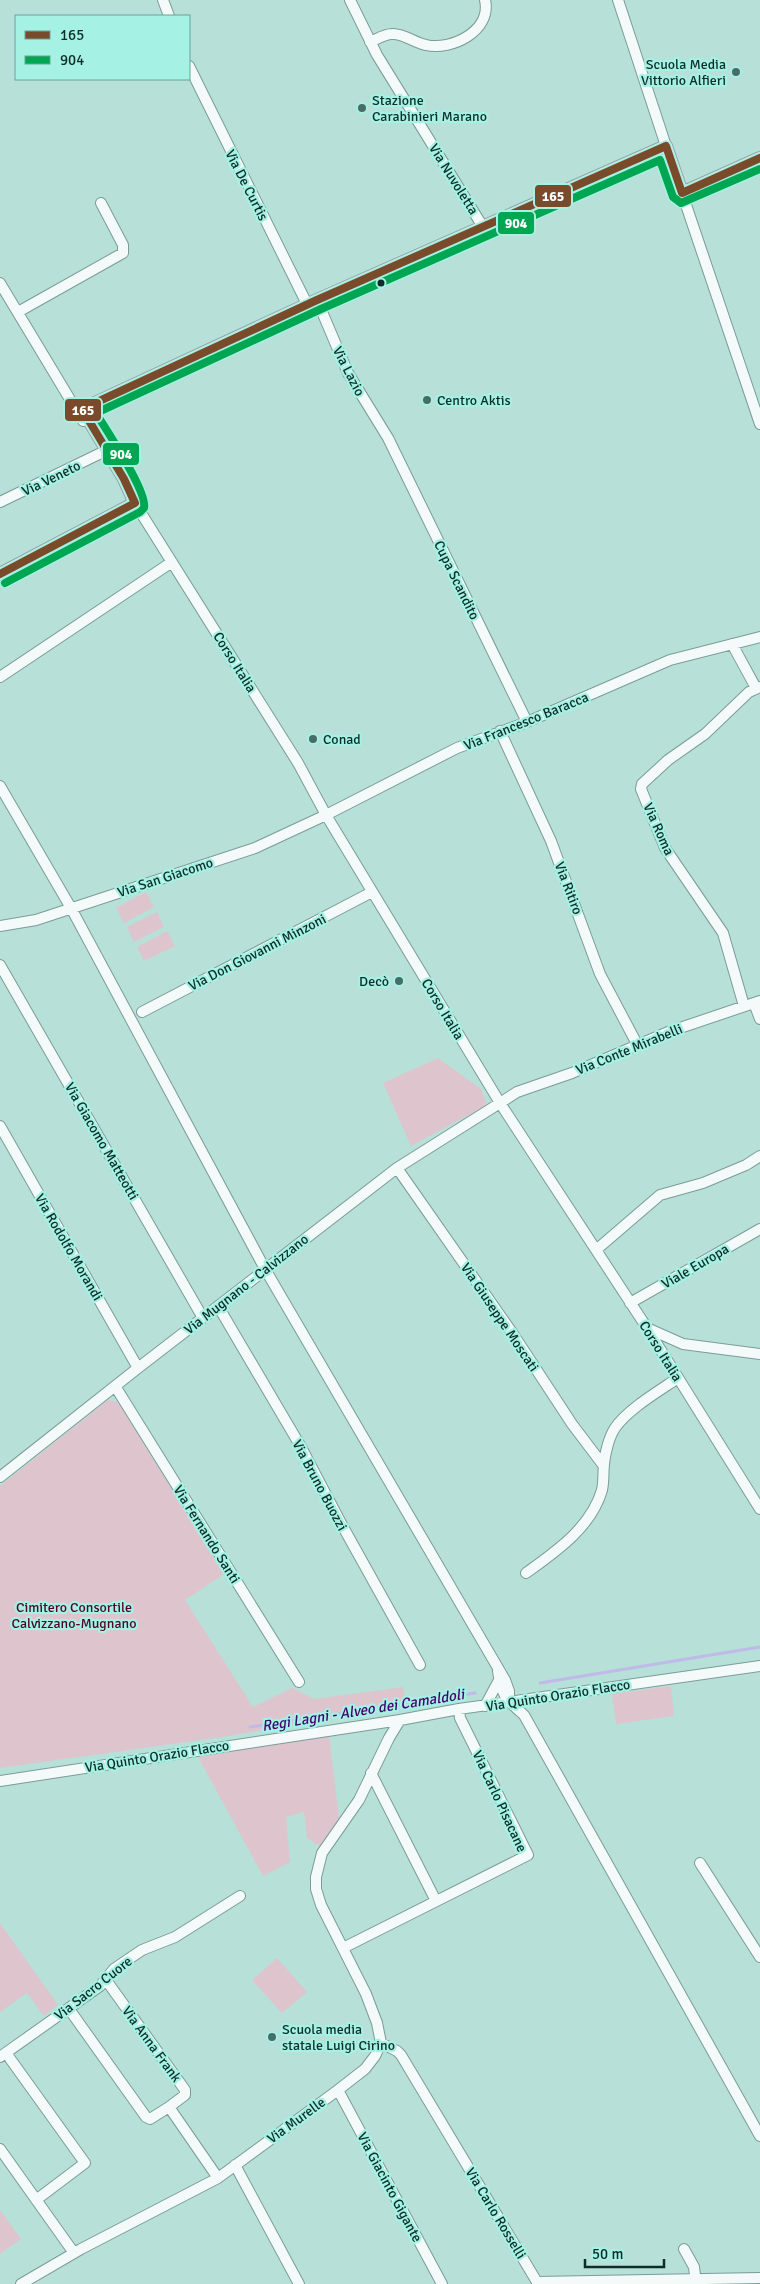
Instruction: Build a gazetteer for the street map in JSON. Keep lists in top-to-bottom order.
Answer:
{
  "streets": {
    "main road": ["Corso Italia"],
    "street": [
      "Via Nuvoletta",
      "Via De Curtis",
      "Via Lazio",
      "Via Veneto",
      "Cupa Scandito",
      "Via Francesco Baracca",
      "Via Roma",
      "Via San Giacomo",
      "Via Ritiro",
      "Via Don Giovanni Minzoni",
      "Via Conte Mirabelli",
      "Via Giacomo Matteotti",
      "Via Rodolfo Morandi",
      "Viale Europa",
      "Via Mugnano - Calvizzano",
      "Via Giuseppe Moscati",
      "Via Bruno Buozzi",
      "Via Fernando Santi",
      "Via Quinto Orazio Flacco",
      "Via Carlo Pisacane",
      "Via Sacro Cuore",
      "Via Anna Frank",
      "Via Murelle",
      "Via Giacinto Gigante",
      "Via Carlo Rosselli"
    ]
  },
  "crossings": [
    ["Via De Curtis", "Via Lazio"],
    ["Via Lazio", "Cupa Scandito"],
    ["Via Veneto", "Corso Italia"],
    ["Cupa Scandito", "Via Francesco Baracca"],
    ["Corso Italia", "Via Francesco Baracca"],
    ["Corso Italia", "Via San Giacomo"],
    ["Corso Italia", "Via Don Giovanni Minzoni"],
    ["Corso Italia", "Via Conte Mirabelli"],
    ["Corso Italia", "Viale Europa"],
    ["Corso Italia", "Via Mugnano - Calvizzano"],
    ["Via Francesco Baracca", "Via San Giacomo"],
    ["Via Francesco Baracca", "Via Ritiro"],
    ["Via Roma", "Via Conte Mirabelli"],
    ["Via Ritiro", "Via Conte Mirabelli"],
    ["Via Conte Mirabelli", "Via Mugnano - Calvizzano"],
    ["Via Giacomo Matteotti", "Via Mugnano - Calvizzano"],
    ["Via Rodolfo Morandi", "Via Mugnano - Calvizzano"],
    ["Via Mugnano - Calvizzano", "Via Giuseppe Moscati"],
    ["Via Mugnano - Calvizzano", "Via Bruno Buozzi"],
    ["Via Mugnano - Calvizzano", "Via Fernando Santi"],
    ["Via Quinto Orazio Flacco", "Via Carlo Pisacane"],
    ["Via Sacro Cuore", "Via Anna Frank"],
    ["Via Murelle", "Via Giacinto Gigante"],
    ["Via Murelle", "Via Carlo Rosselli"]
  ],
  "water": ["Regi Lagni - Alveo dei Camaldoli"],
  "parks": ["Cimitero Consortile Calvizzano-Mugnano"],
  "places": [
    "Scuola Media Vittorio Alfieri",
    "Stazione Carabinieri Marano",
    "Centro Aktis",
    "Conad",
    "Decò",
    "Scuola media statale Luigi Cirino"
  ],
  "lines": ["transit line 165", "transit line 904"],
  "legend": ["165", "904"],
  "scale_bar": "50 m"
}
